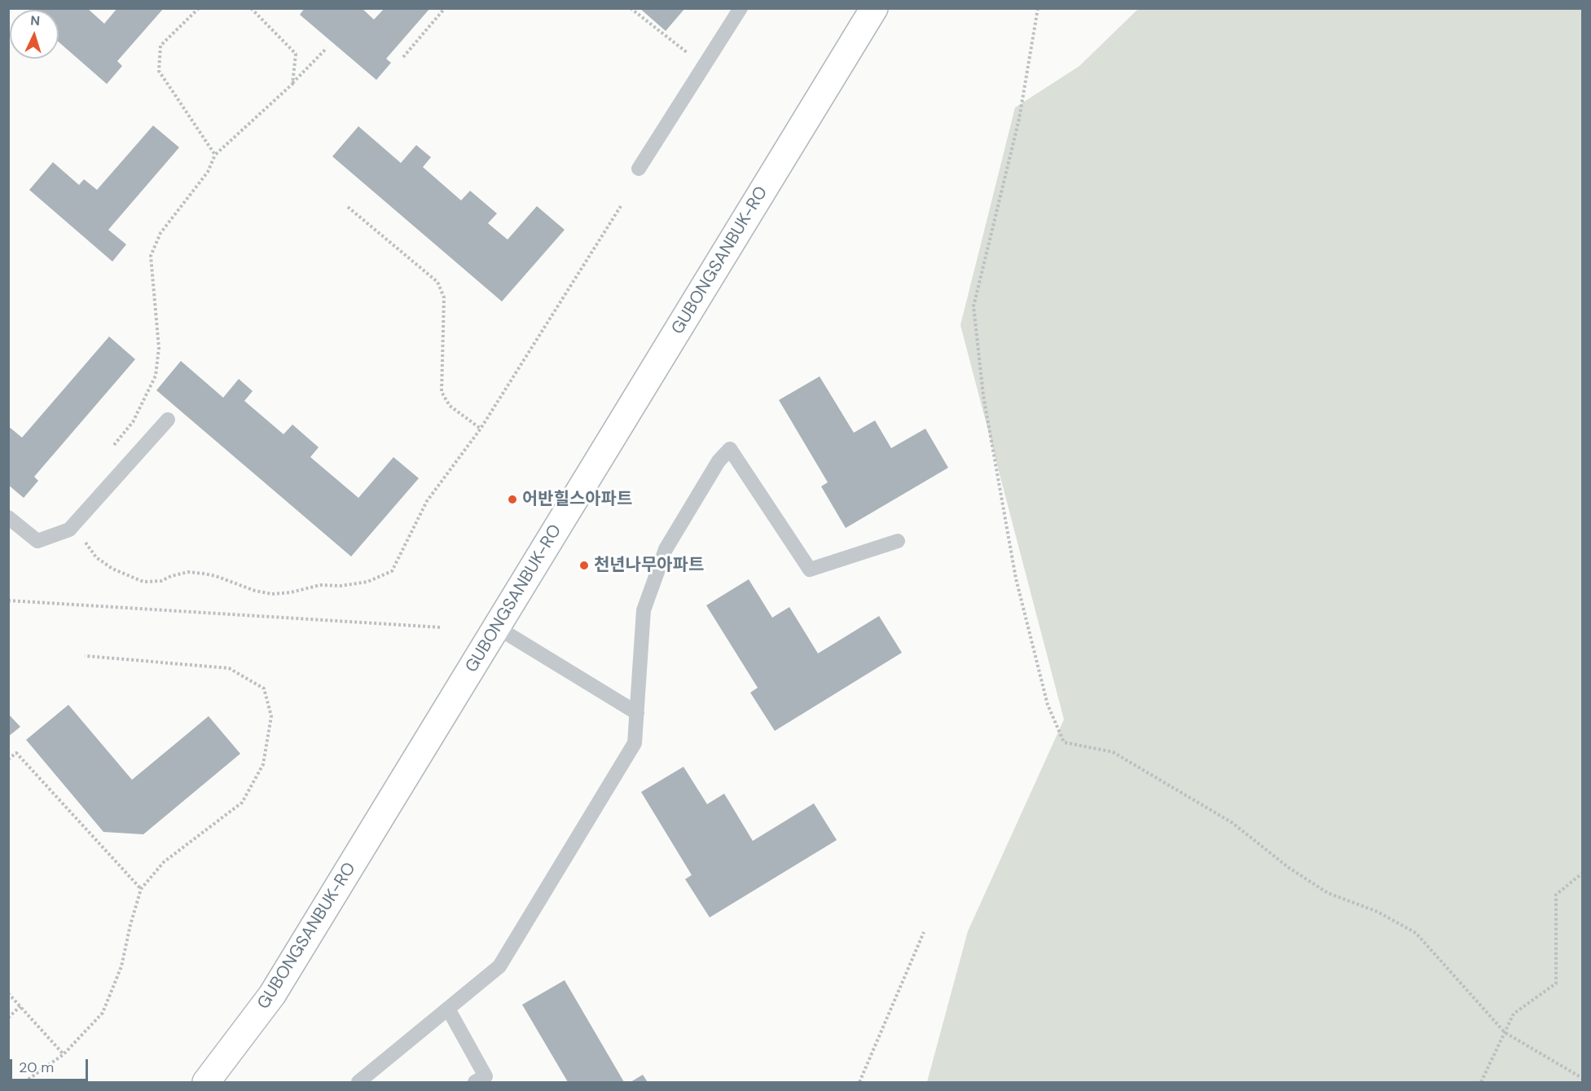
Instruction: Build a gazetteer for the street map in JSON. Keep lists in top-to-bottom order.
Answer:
{
  "streets": {
    "main road": ["GUBONGSANBUK-RO"]
  },
  "places": ["어반힐스아파트", "천년나무아파트"],
  "scale_bar": "20 m",
  "north": "top"
}
